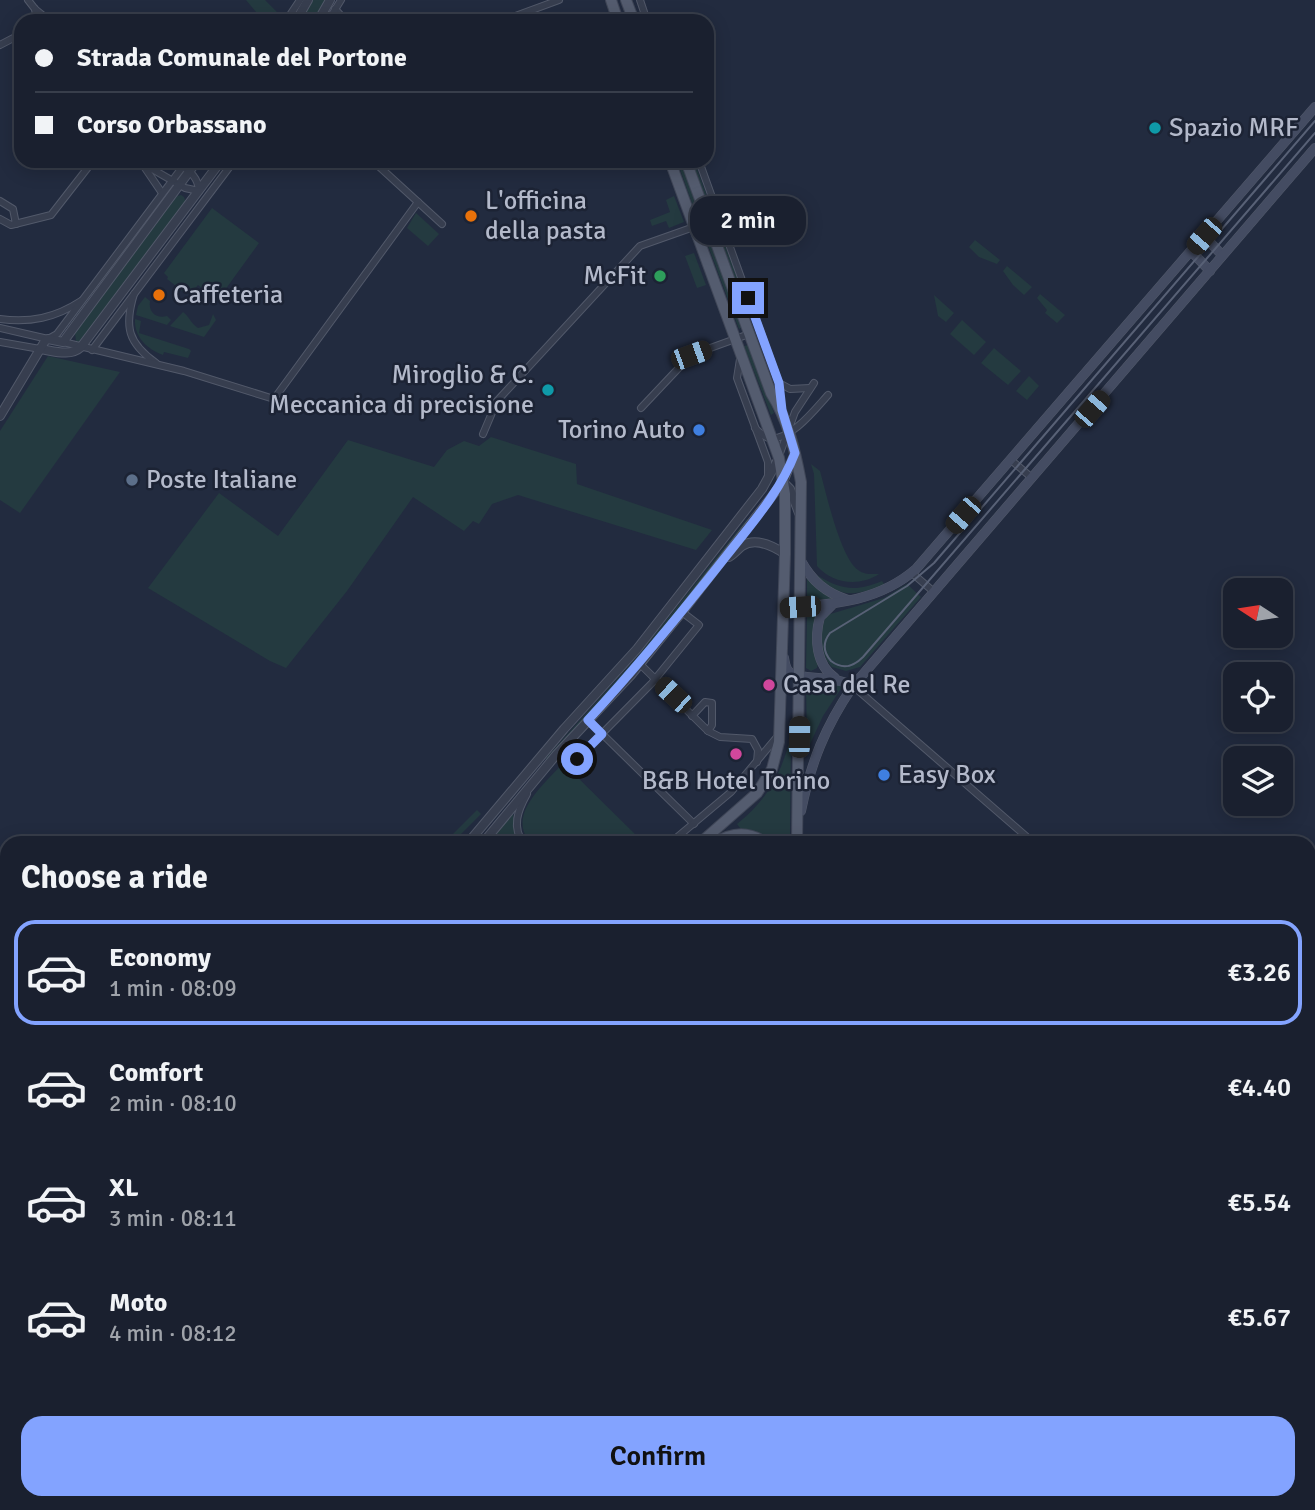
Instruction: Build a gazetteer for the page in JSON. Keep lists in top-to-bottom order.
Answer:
{
  "places": [
    "Spazio MRF",
    "L'officina della pasta",
    "McFit",
    "Caffeteria",
    "Miroglio & C. Meccanica di precisione",
    "Torino Auto",
    "Poste Italiane",
    "Casa del Re",
    "B&B Hotel Torino",
    "Easy Box"
  ],
  "north": "left",
  "page": {
    "banner": ["Strada Comunale del Portone", "Corso Orbassano"],
    "bubble": "2 min",
    "heading": "Choose a ride",
    "list": [
      {
        "name": "Economy",
        "note": "1 min · 08:09",
        "value": "€3.26"
      },
      {
        "name": "Comfort",
        "note": "2 min · 08:10",
        "value": "€4.40"
      },
      {
        "name": "XL",
        "note": "3 min · 08:11",
        "value": "€5.54"
      },
      {
        "name": "Moto",
        "note": "4 min · 08:12",
        "value": "€5.67"
      }
    ],
    "buttons": "Confirm"
  }
}
